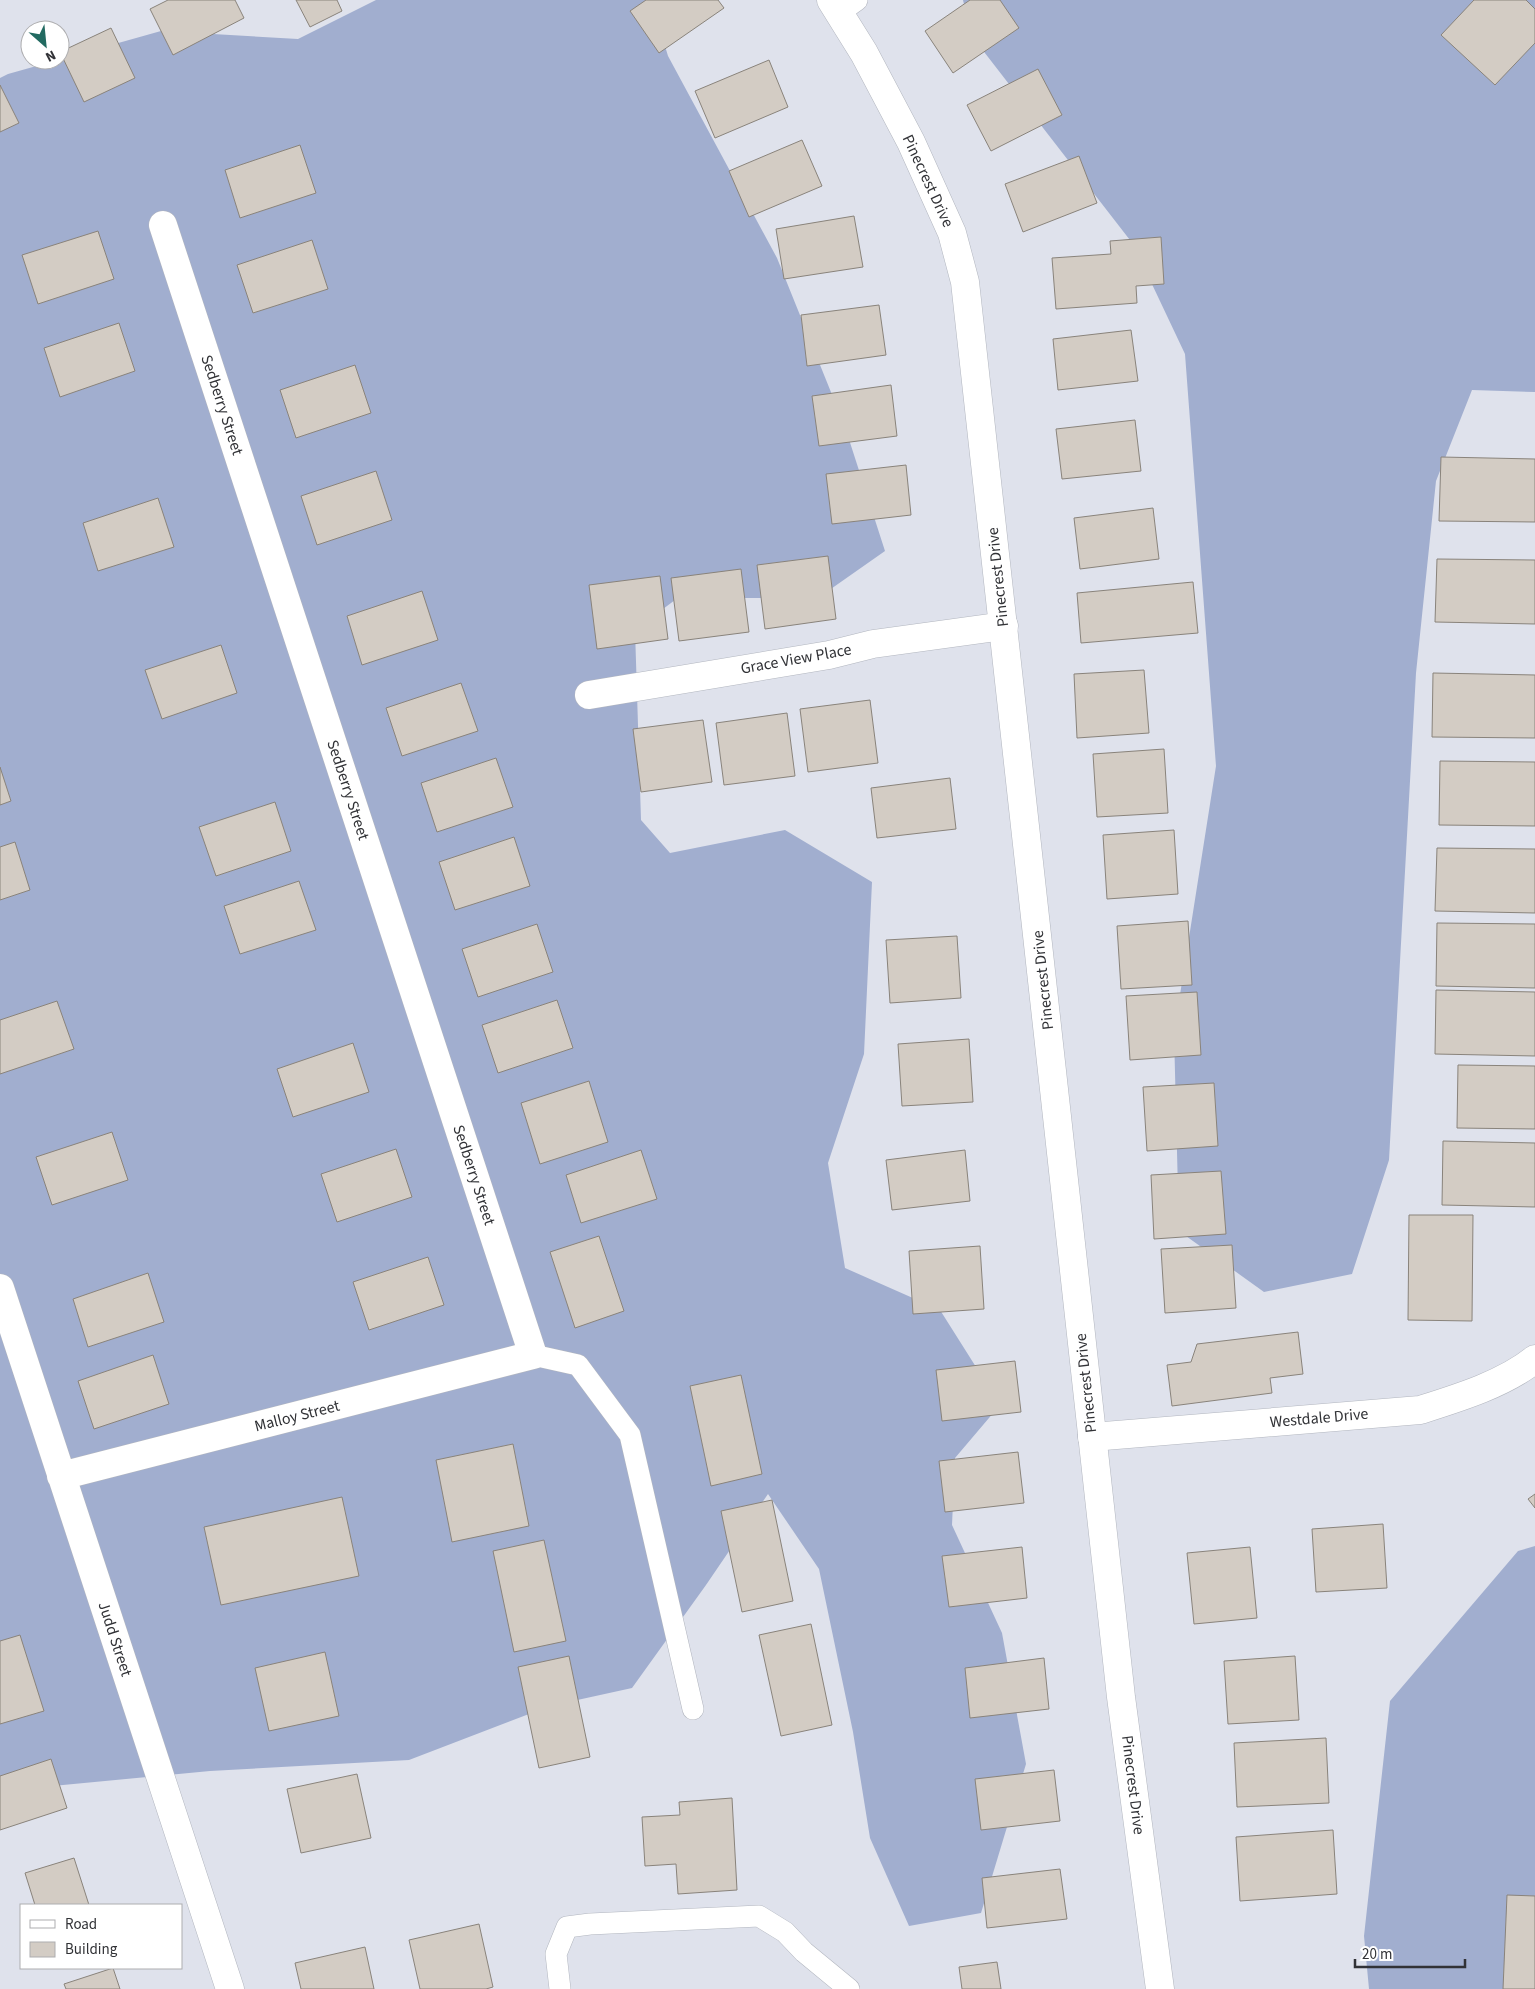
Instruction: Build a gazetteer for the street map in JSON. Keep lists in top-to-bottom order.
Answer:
{
  "streets": {
    "street": [
      "Pinecrest Drive",
      "Sedberry Street",
      "Grace View Place",
      "Malloy Street",
      "Westdale Drive",
      "Judd Street"
    ]
  },
  "crossings": [
    ["Pinecrest Drive", "Grace View Place"],
    ["Pinecrest Drive", "Westdale Drive"],
    ["Sedberry Street", "Malloy Street"],
    ["Malloy Street", "Judd Street"]
  ],
  "legend": ["Road", "Building"],
  "scale_bar": "20 m",
  "north": "bottom right"
}
